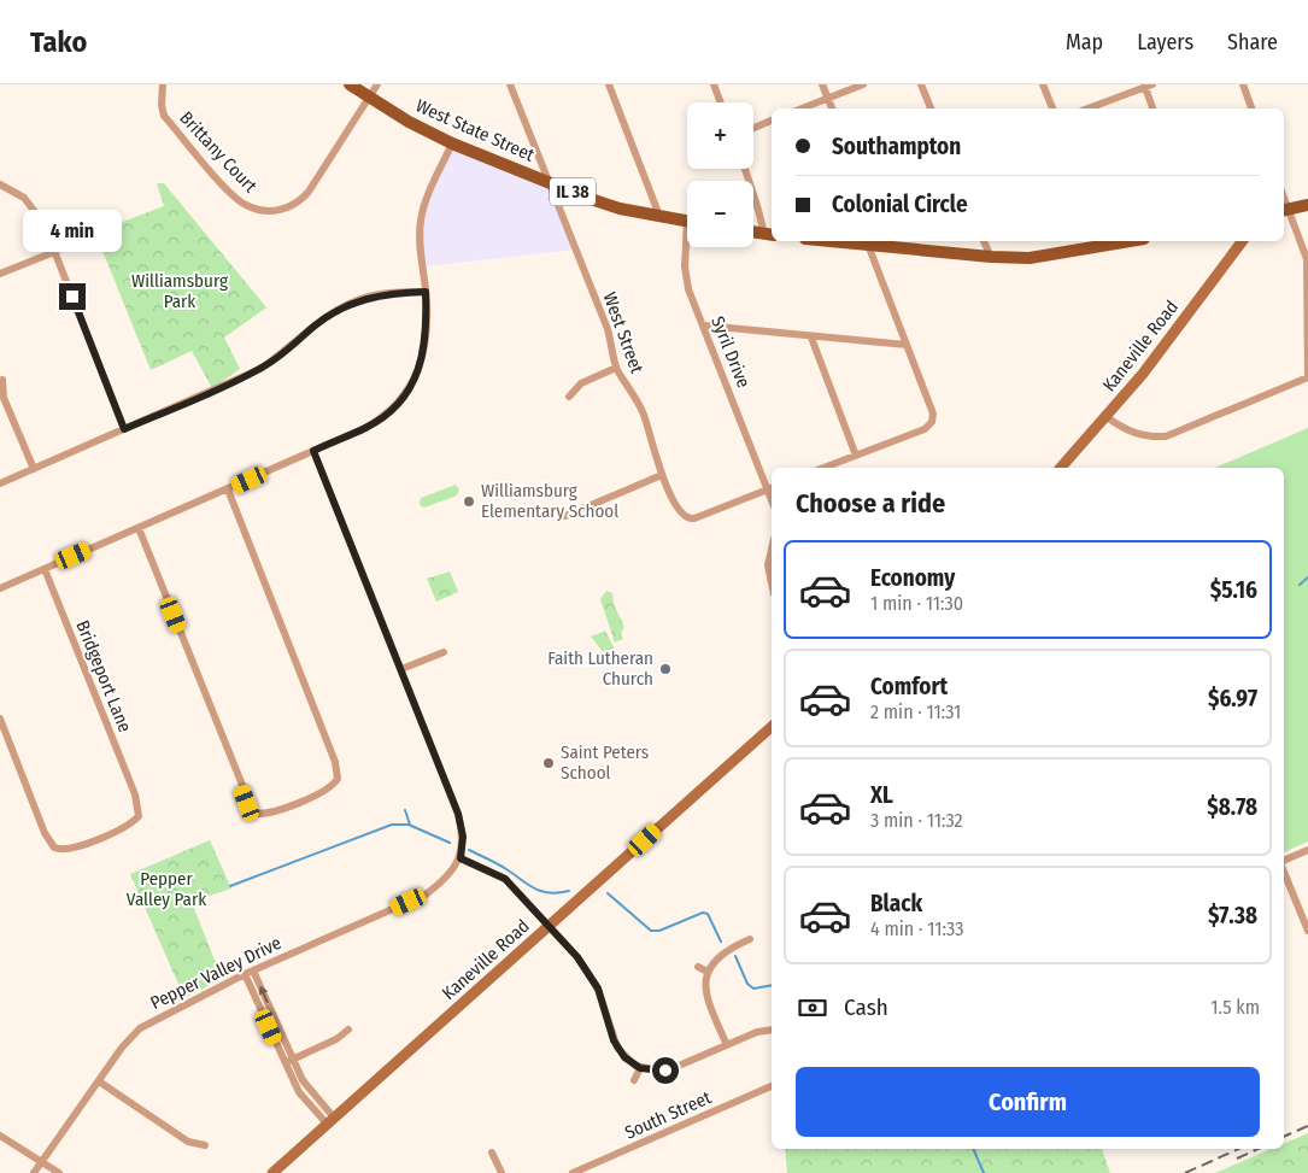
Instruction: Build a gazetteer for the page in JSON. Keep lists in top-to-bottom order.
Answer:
{
  "streets": {
    "main road": ["West State Street", "IL 38", "Kaneville Road"],
    "street": [
      "Brittany Court",
      "West Street",
      "Syril Drive",
      "Bridgeport Lane",
      "Pepper Valley Drive",
      "South Street"
    ]
  },
  "crossings": [
    ["West State Street", "Brittany Court"],
    ["West State Street", "West Street"],
    ["West Street", "Syril Drive"]
  ],
  "parks": ["Williamsburg Park", "Pepper Valley Park"],
  "places": ["Williamsburg Elementary School", "Faith Lutheran Church", "Saint Peters School"],
  "page": {
    "header": "Tako",
    "nav": ["Map", "Layers", "Share"],
    "map_buttons": ["+", "−"],
    "banner": ["Southampton", "Colonial Circle"],
    "bubble": "4 min",
    "heading": "Choose a ride",
    "list": [
      {
        "name": "Economy",
        "note": "1 min · 11:30",
        "value": "$5.16"
      },
      {
        "name": "Comfort",
        "note": "2 min · 11:31",
        "value": "$6.97"
      },
      {
        "name": "XL",
        "note": "3 min · 11:32",
        "value": "$8.78"
      },
      {
        "name": "Black",
        "note": "4 min · 11:33",
        "value": "$7.38"
      }
    ],
    "pay": ["Cash", "1.5 km"],
    "buttons": "Confirm"
  }
}
